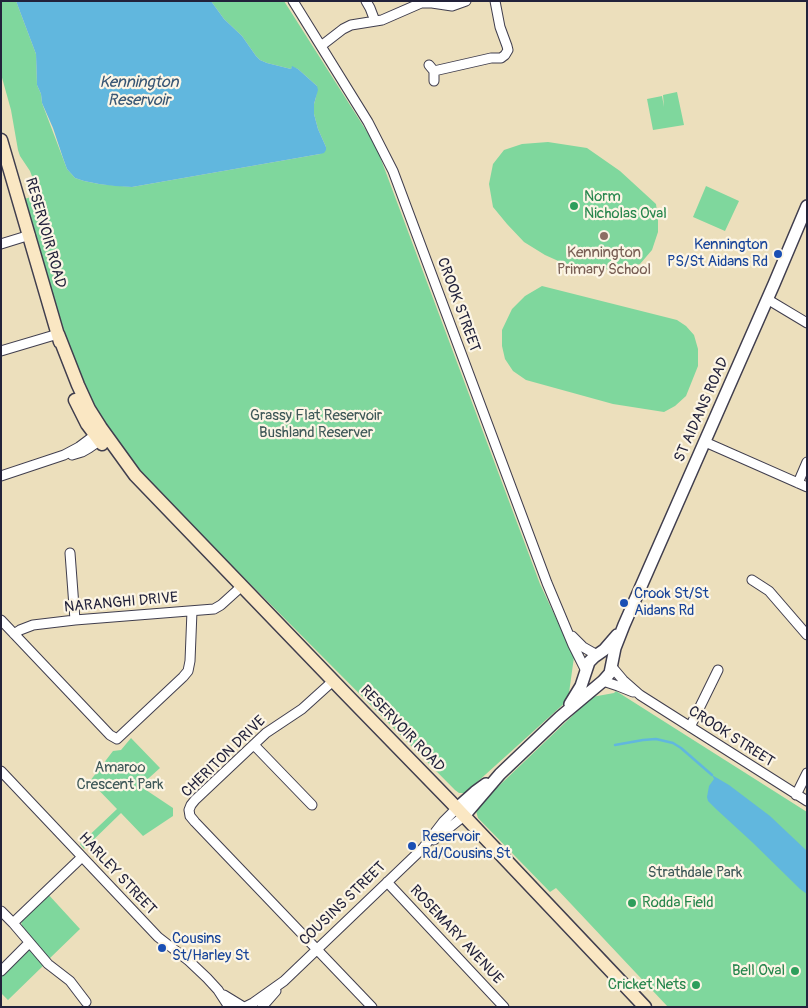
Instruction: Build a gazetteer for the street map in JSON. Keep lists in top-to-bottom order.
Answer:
{
  "streets": {
    "main road": ["RESERVOIR ROAD"],
    "street": [
      "CROOK STREET",
      "ST AIDANS ROAD",
      "NARANGHI DRIVE",
      "CHERITON DRIVE",
      "HARLEY STREET",
      "COUSINS STREET",
      "ROSEMARY AVENUE"
    ]
  },
  "crossings": [
    ["RESERVOIR ROAD", "NARANGHI DRIVE"],
    ["RESERVOIR ROAD", "CHERITON DRIVE"],
    ["RESERVOIR ROAD", "COUSINS STREET"],
    ["CROOK STREET", "ST AIDANS ROAD"],
    ["CROOK STREET", "COUSINS STREET"],
    ["ST AIDANS ROAD", "COUSINS STREET"],
    ["CHERITON DRIVE", "COUSINS STREET"],
    ["HARLEY STREET", "COUSINS STREET"],
    ["COUSINS STREET", "ROSEMARY AVENUE"]
  ],
  "water": ["Kennington Reservoir"],
  "parks": ["Grassy Flat Reservoir Bushland Reserver", "Amaroo Crescent Park", "Strathdale Park"],
  "places": [
    "Norm Nicholas Oval",
    "Kennington Primary School",
    "Kennington PS/St Aidans Rd",
    "Crook St/St Aidans Rd",
    "Reservoir Rd/Cousins St",
    "Rodda Field",
    "Cousins St/Harley St",
    "Bell Oval",
    "Cricket Nets"
  ]
}
